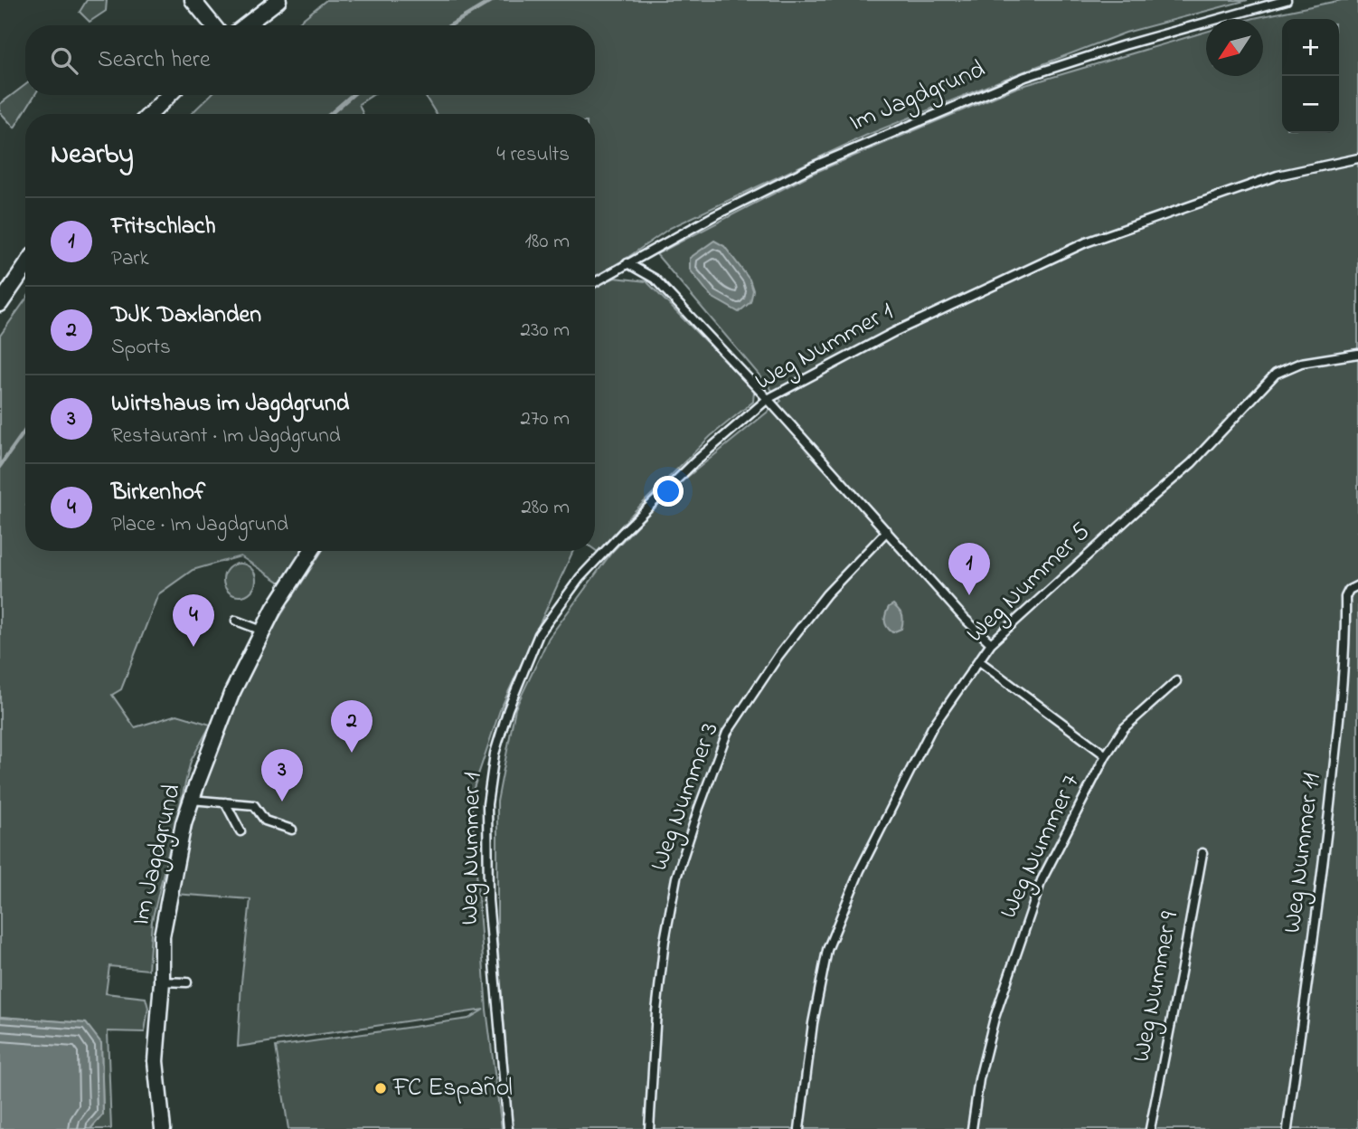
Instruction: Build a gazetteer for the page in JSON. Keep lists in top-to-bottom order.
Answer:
{
  "streets": {
    "street": ["Im Jagdgrund"],
    "lane": [
      "Weg Nummer 1",
      "Weg Nummer 5",
      "Weg Nummer 3",
      "Weg Nummer 7",
      "Weg Nummer 11",
      "Weg Nummer 9"
    ]
  },
  "places": ["FC Español"],
  "north": "bottom left",
  "page": {
    "map_buttons": ["+", "−"],
    "search": "Search here",
    "heading": ["Nearby", "4 results"],
    "list": [
      {
        "mark": "1",
        "name": "Fritschlach",
        "note": "Park",
        "value": "180 m"
      },
      {
        "mark": "2",
        "name": "DJK Daxlanden",
        "note": "Sports",
        "value": "230 m"
      },
      {
        "mark": "3",
        "name": "Wirtshaus im Jagdgrund",
        "note": "Restaurant · Im Jagdgrund",
        "value": "270 m"
      },
      {
        "mark": "4",
        "name": "Birkenhof",
        "note": "Place · Im Jagdgrund",
        "value": "280 m"
      }
    ],
    "pins": [
      "1",
      "4",
      "2",
      "3"
    ]
  }
}
